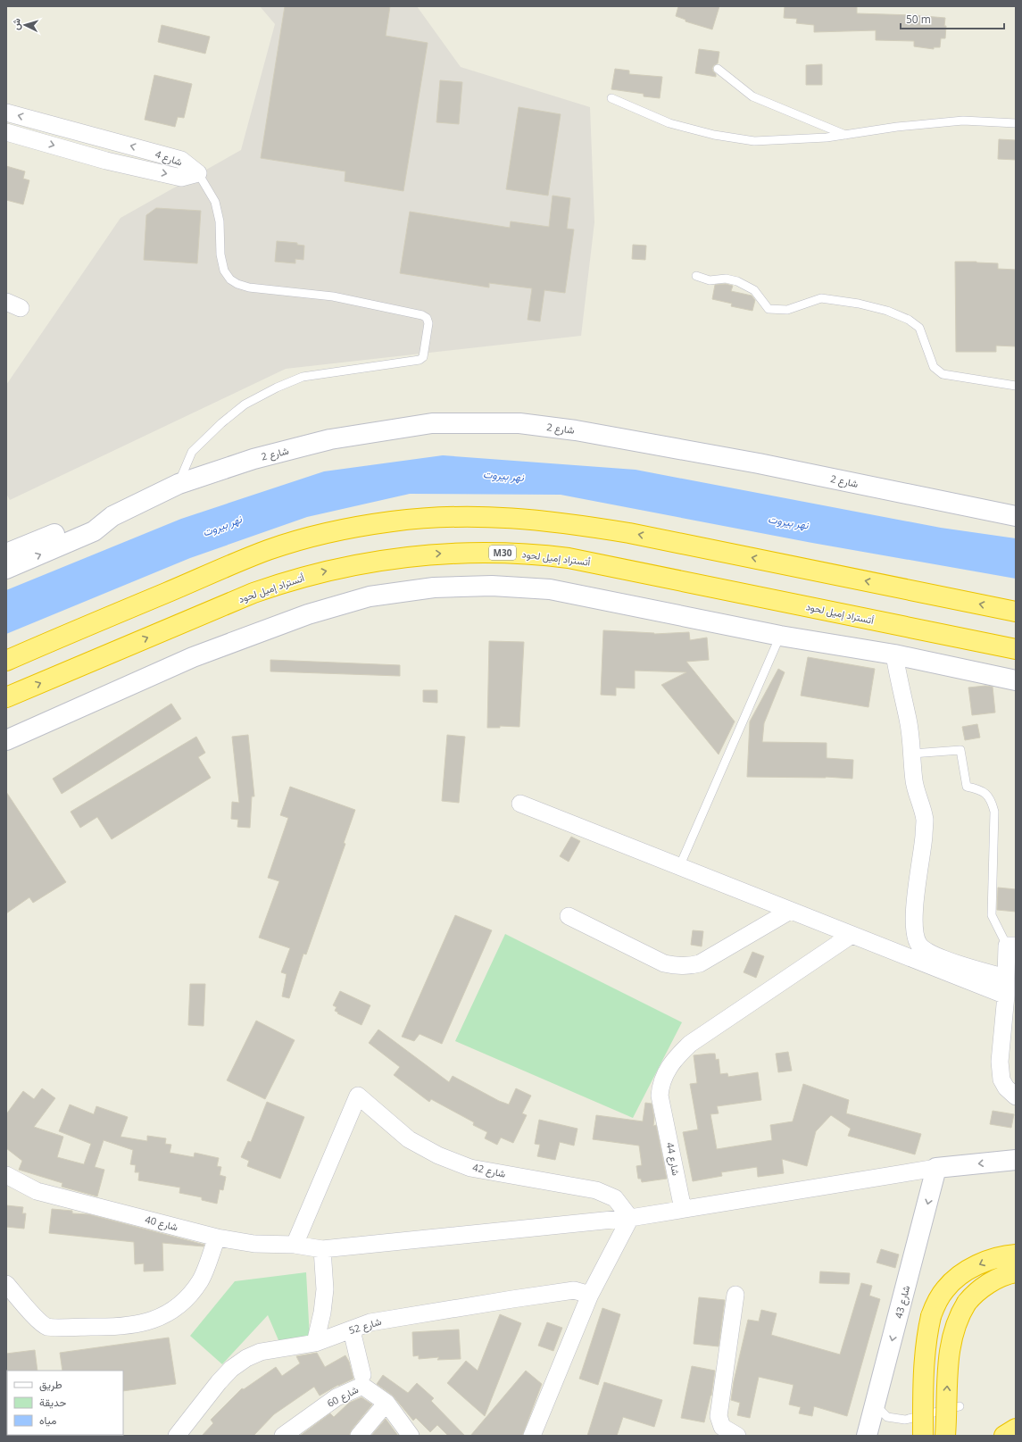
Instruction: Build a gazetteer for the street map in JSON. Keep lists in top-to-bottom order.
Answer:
{
  "streets": {
    "highway": ["M30", "أتستراد إميل لحود"],
    "street": [
      "شارع 4",
      "شارع 2",
      "شارع 44",
      "شارع 42",
      "شارع 40",
      "شارع 43",
      "شارع 52",
      "شارع 60"
    ]
  },
  "crossings": [
    ["شارع 44", "شارع 40"],
    ["شارع 42", "شارع 40"],
    ["شارع 40", "شارع 43"]
  ],
  "one_way": ["شارع 43"],
  "water": ["نهر بيروت"],
  "legend": ["طريق", "حديقة", "مياه"],
  "scale_bar": "50 m",
  "north": "left"
}
